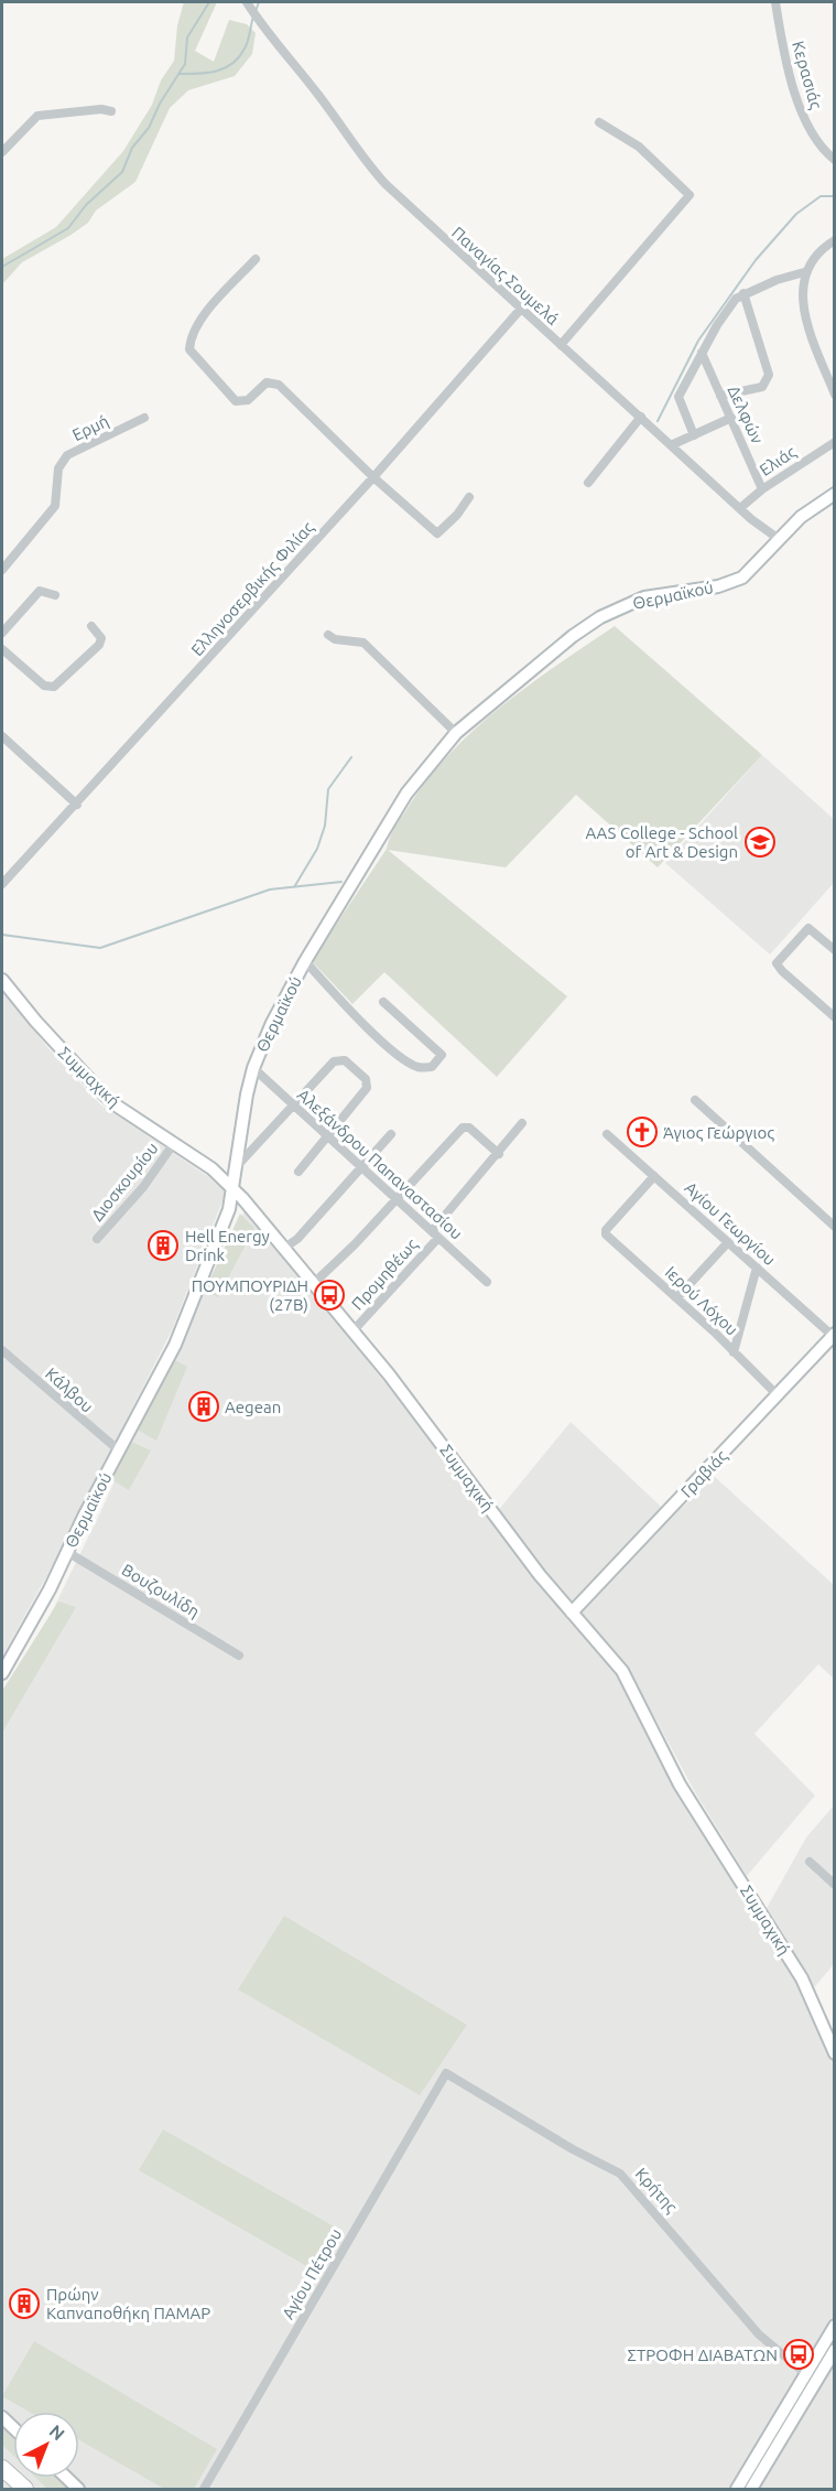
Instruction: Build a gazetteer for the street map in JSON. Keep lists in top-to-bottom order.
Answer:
{
  "streets": {
    "street": [
      "Κερασιάς",
      "Παναγίας Σουμελά",
      "Δελφών",
      "Ερμή",
      "Ελιάς",
      "Ελληνοσερβικής Φιλίας",
      "Θερμαϊκού",
      "Συμμαχική",
      "Αλεξάνδρου Παπαναστασίου",
      "Διοσκουρίου",
      "Αγίου Γεωργίου",
      "Προμηθέως",
      "Ιερού Λόχου",
      "Κάλβου",
      "Γραβιάς",
      "Βουζουλίδη",
      "Κρήτης",
      "Αγίου Πέτρου"
    ]
  },
  "crossings": [
    ["Παναγίας Σουμελά", "Ελιάς"],
    ["Παναγίας Σουμελά", "Ελληνοσερβικής Φιλίας"],
    ["Παναγίας Σουμελά", "Θερμαϊκού"],
    ["Δελφών", "Ελιάς"],
    ["Θερμαϊκού", "Συμμαχική"],
    ["Θερμαϊκού", "Αλεξάνδρου Παπαναστασίου"],
    ["Θερμαϊκού", "Κάλβου"],
    ["Θερμαϊκού", "Βουζουλίδη"],
    ["Συμμαχική", "Διοσκουρίου"],
    ["Συμμαχική", "Προμηθέως"],
    ["Συμμαχική", "Γραβιάς"],
    ["Αλεξάνδρου Παπαναστασίου", "Προμηθέως"],
    ["Αγίου Γεωργίου", "Ιερού Λόχου"],
    ["Αγίου Γεωργίου", "Γραβιάς"],
    ["Ιερού Λόχου", "Γραβιάς"],
    ["Κρήτης", "Αγίου Πέτρου"]
  ],
  "places": {
    "school or university": ["AAS College - School of Art & Design"],
    "church": ["Άγιος Γεώργιος"],
    "building": ["Hell Energy Drink", "Aegean", "Πρώην Καπναποθήκη ΠΑΜΑΡ"],
    "bus stop": ["ΠΟΥΜΠΟΥΡΙΔΗ (27Β)", "ΣΤΡΟΦΗ ΔΙΑΒΑΤΩΝ"]
  },
  "north": "top right"
}
